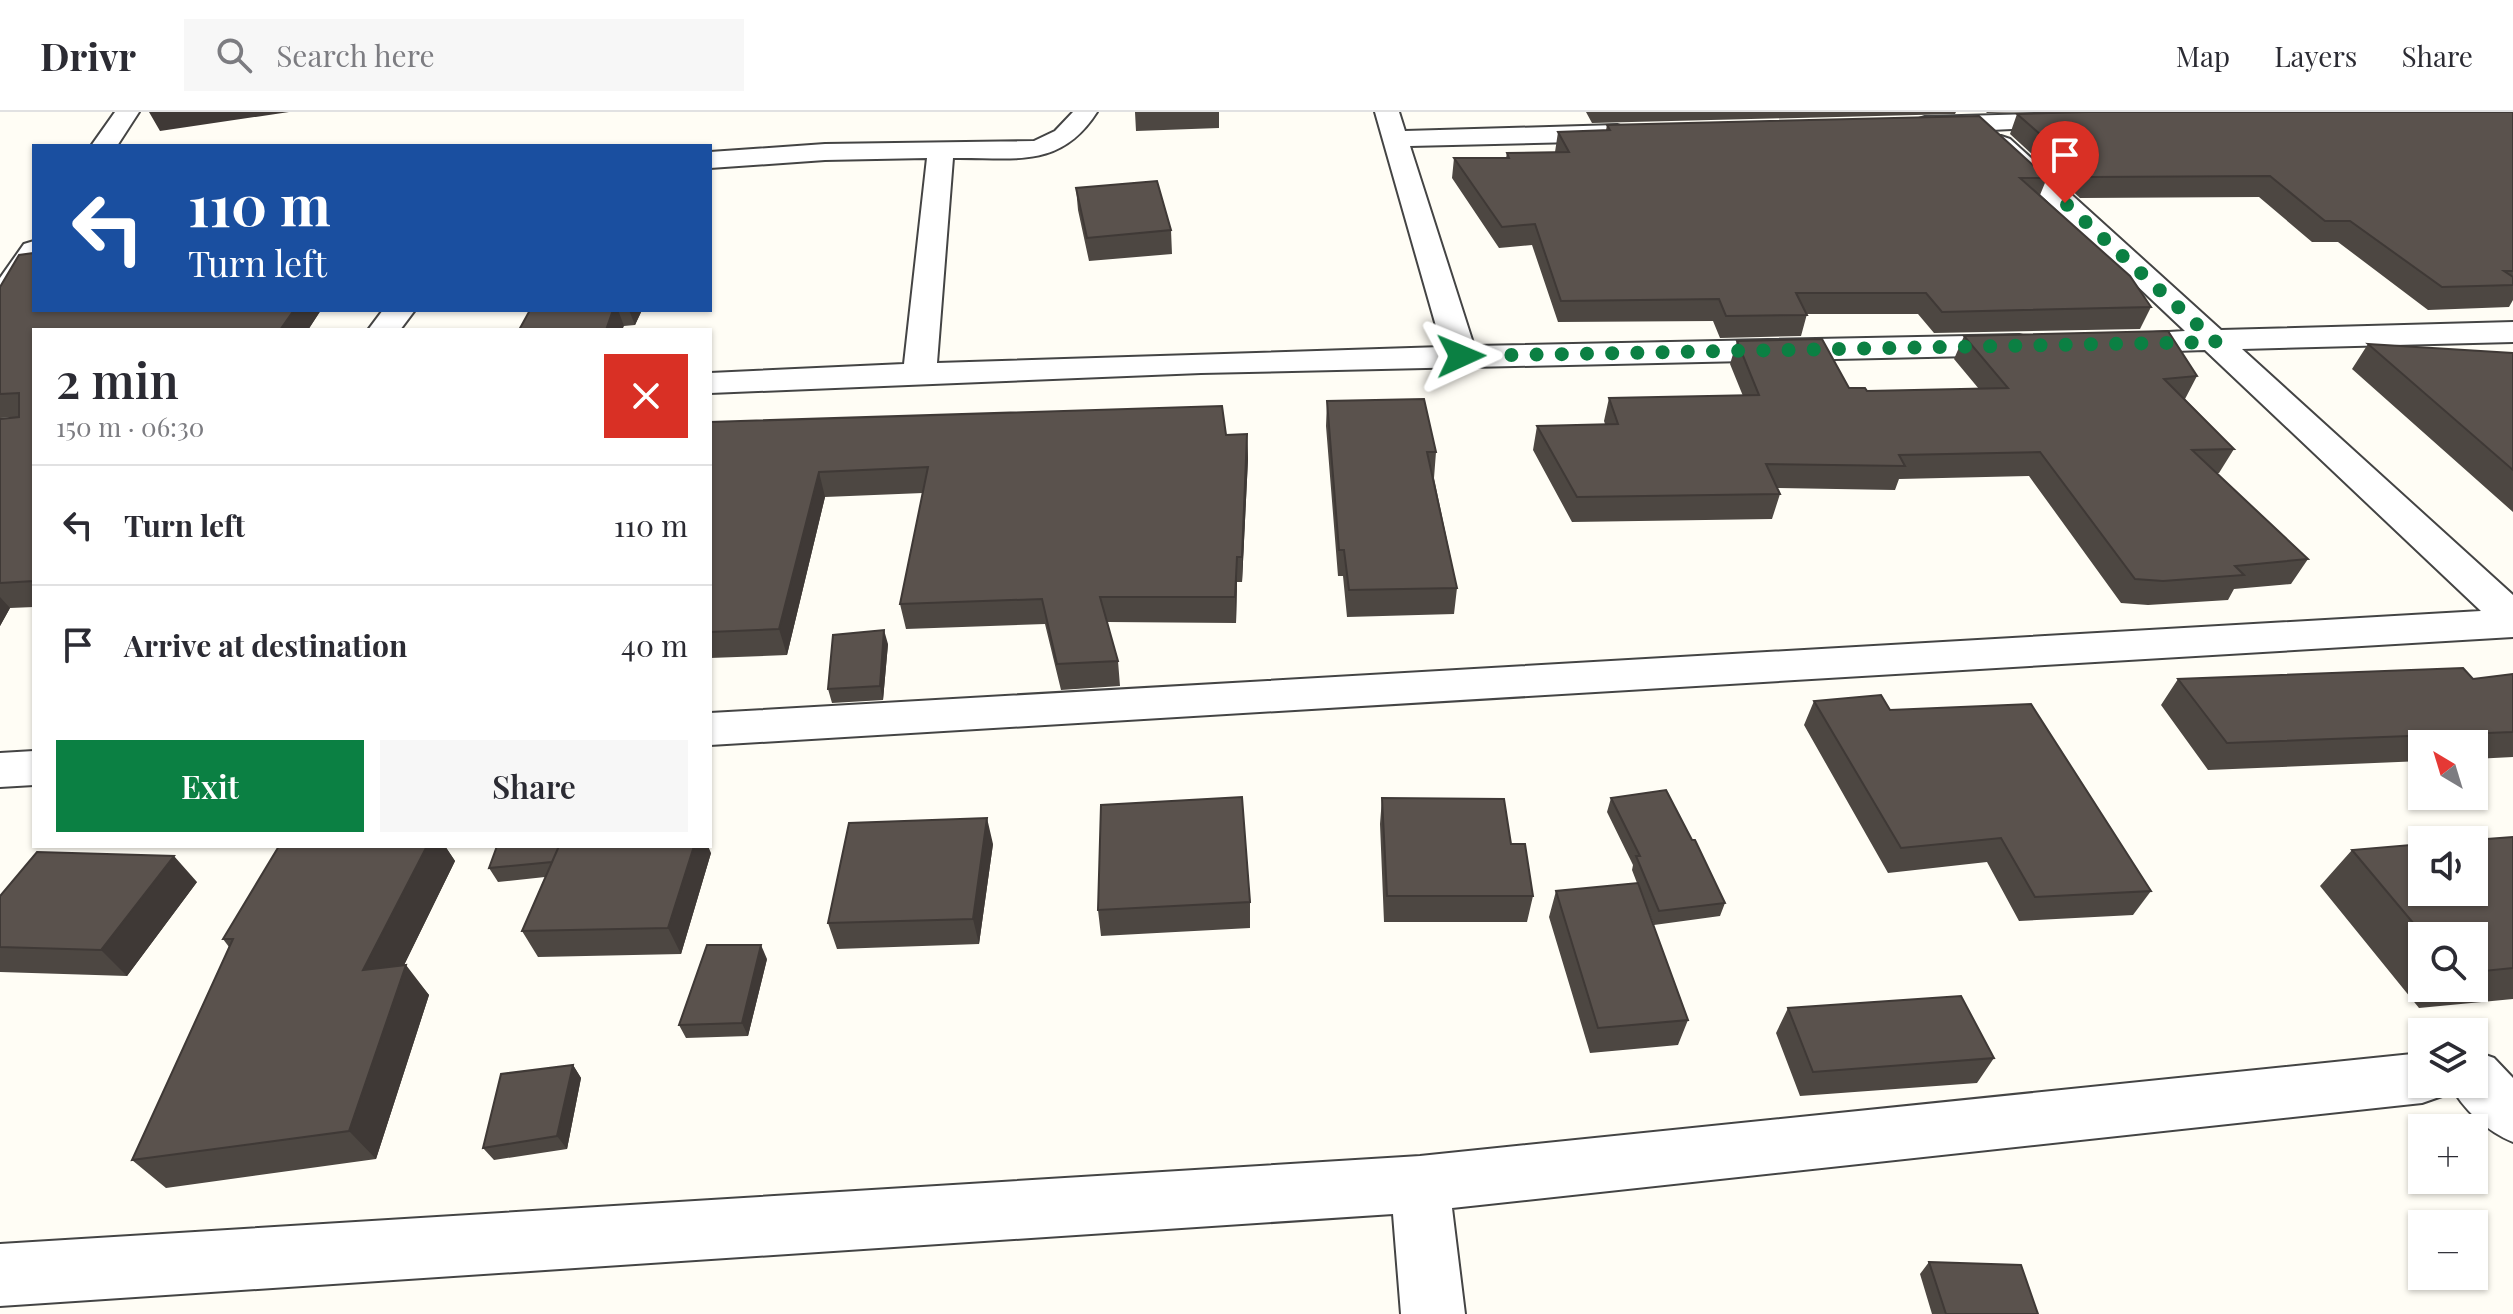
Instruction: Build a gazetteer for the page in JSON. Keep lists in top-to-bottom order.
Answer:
{
  "north": "top left",
  "page": {
    "header": "Drivr",
    "search": "Search here",
    "nav": ["Map", "Layers", "Share"],
    "turn": ["110 m", "Turn left"],
    "heading": ["2 min", "150 m · 06:30"],
    "list": [
      {
        "name": "Turn left",
        "value": "110 m"
      },
      {
        "name": "Arrive at destination",
        "value": "40 m"
      }
    ],
    "buttons": ["Exit", "Share"],
    "map_buttons": ["+", "−"]
  }
}
